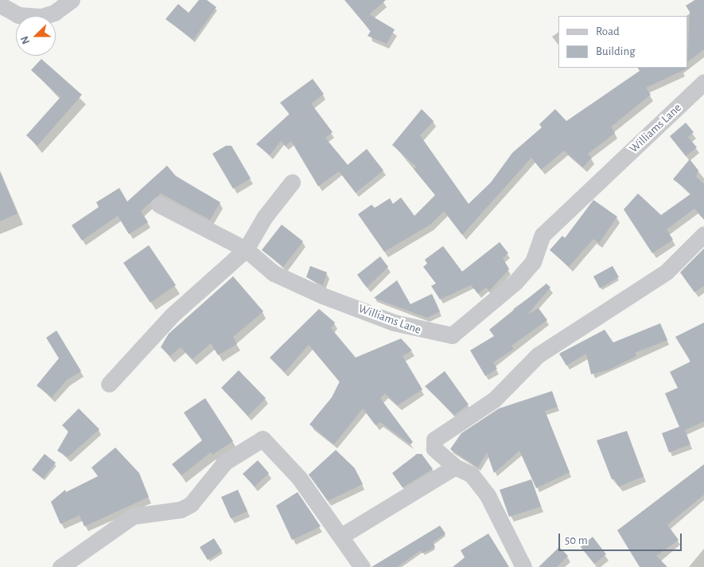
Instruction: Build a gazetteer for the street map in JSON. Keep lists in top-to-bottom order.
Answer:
{
  "streets": {
    "street": ["Williams Lane"]
  },
  "legend": ["Road", "Building"],
  "scale_bar": "50 m",
  "north": "left"
}
